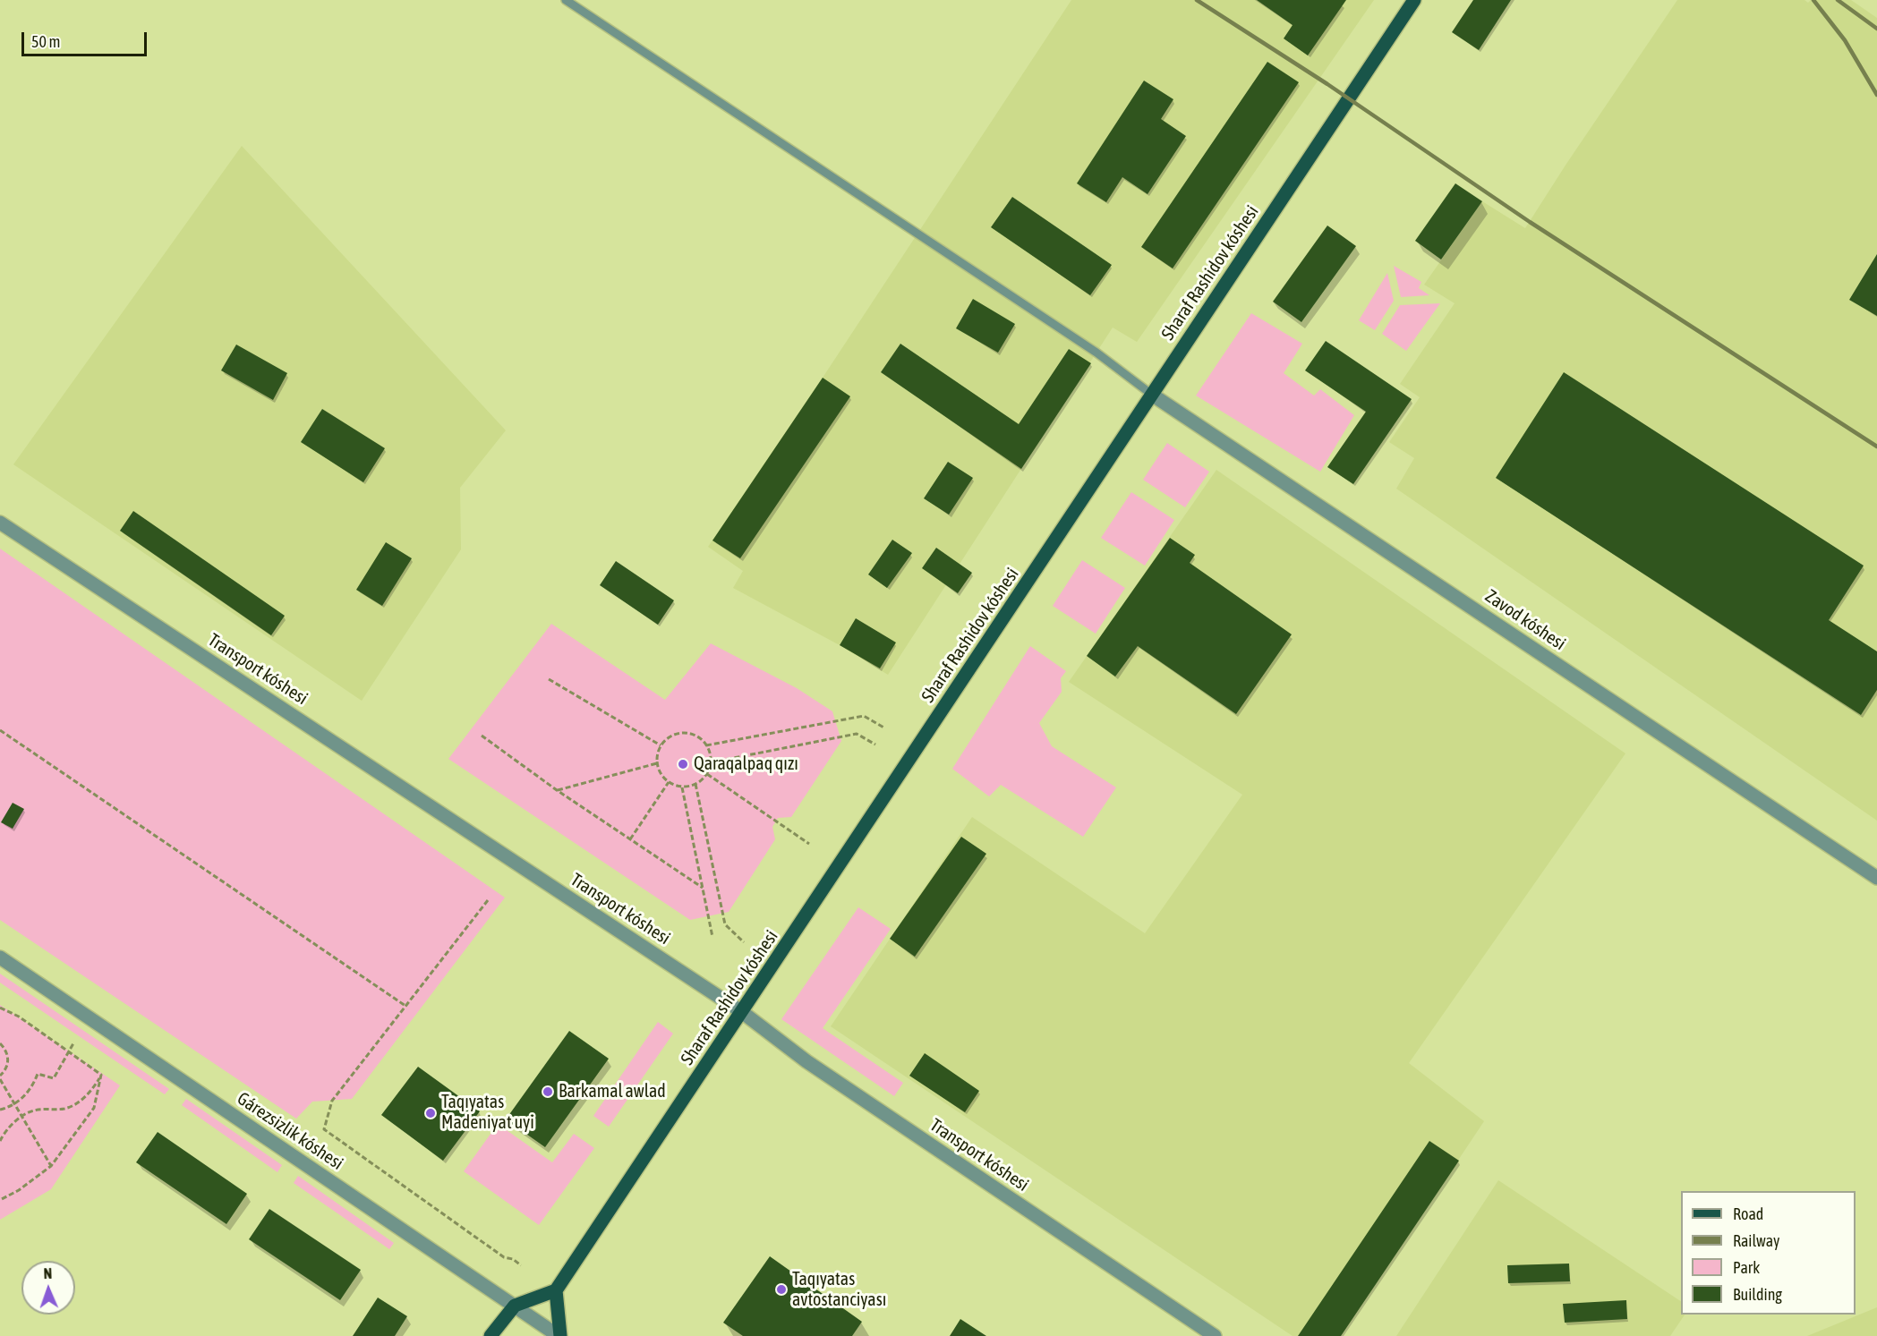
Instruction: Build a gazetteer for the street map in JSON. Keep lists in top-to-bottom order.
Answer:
{
  "streets": {
    "main road": ["Sharaf Rashidov kóshesi"],
    "street": ["Zavod kóshesi", "Transport kóshesi", "Gárezsizlik kóshesi"]
  },
  "crossings": [
    ["Sharaf Rashidov kóshesi", "Zavod kóshesi"],
    ["Sharaf Rashidov kóshesi", "Transport kóshesi"]
  ],
  "places": [
    "Qaraqalpaq qızı",
    "Barkamal awlad",
    "Taqıyatas Madeniyat uyi",
    "Taqıyatas avtostanciyası"
  ],
  "legend": [
    "Road",
    "Railway",
    "Park",
    "Building"
  ],
  "scale_bar": "50 m",
  "north": "top"
}
